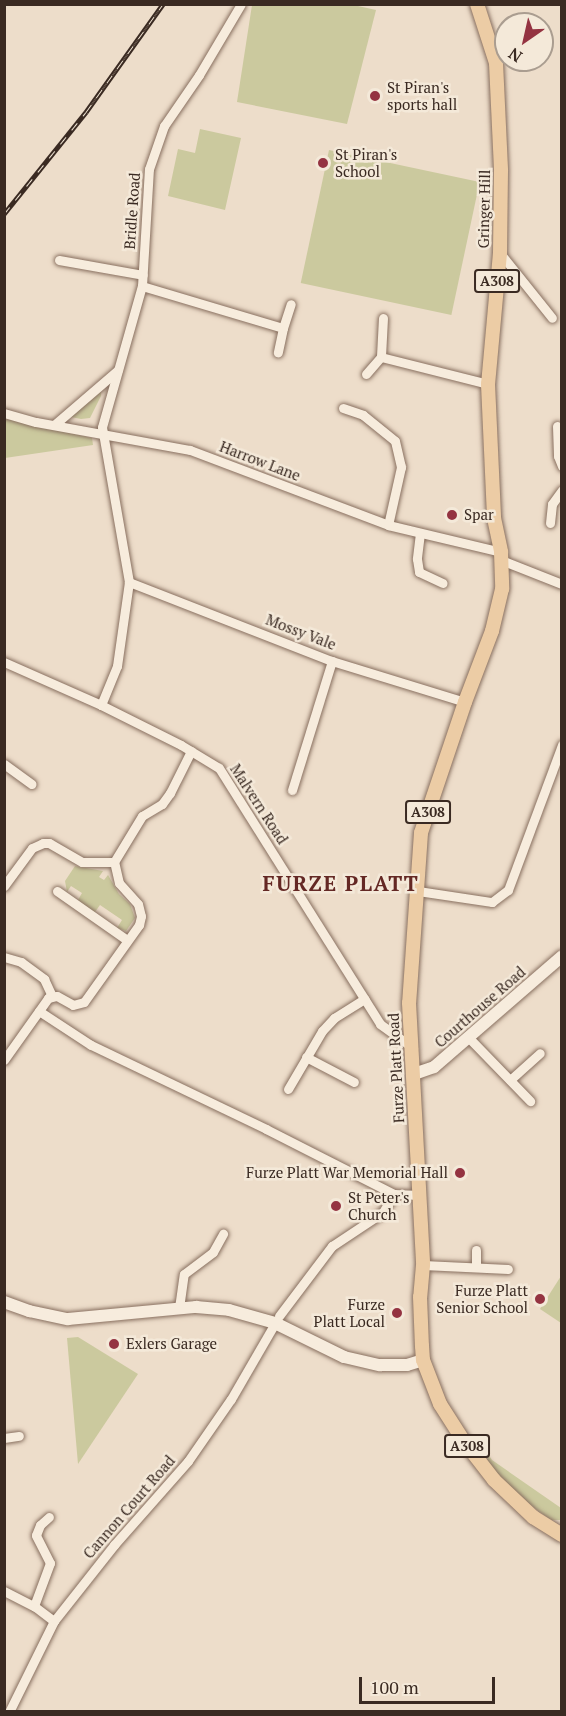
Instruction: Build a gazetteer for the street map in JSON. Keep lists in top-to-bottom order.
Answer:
{
  "streets": {
    "main road": ["Gringer Hill", "A308", "Furze Platt Road"],
    "street": [
      "Bridle Road",
      "Harrow Lane",
      "Mossy Vale",
      "Malvern Road",
      "Courthouse Road",
      "Cannon Court Road"
    ]
  },
  "crossings": [
    ["Gringer Hill", "Harrow Lane"],
    ["Gringer Hill", "Furze Platt Road"],
    ["Bridle Road", "Harrow Lane"],
    ["Bridle Road", "Mossy Vale"],
    ["Bridle Road", "Malvern Road"],
    ["Harrow Lane", "Furze Platt Road"],
    ["Mossy Vale", "Furze Platt Road"],
    ["Malvern Road", "Furze Platt Road"],
    ["Courthouse Road", "Furze Platt Road"]
  ],
  "districts": ["FURZE PLATT"],
  "places": [
    "St Piran's sports hall",
    "St Piran's School",
    "Spar",
    "Furze Platt War Memorial Hall",
    "St Peter's Church",
    "Furze Platt Senior School",
    "Furze Platt Local",
    "Exlers Garage"
  ],
  "scale_bar": "100 m",
  "north": "bottom left"
}
